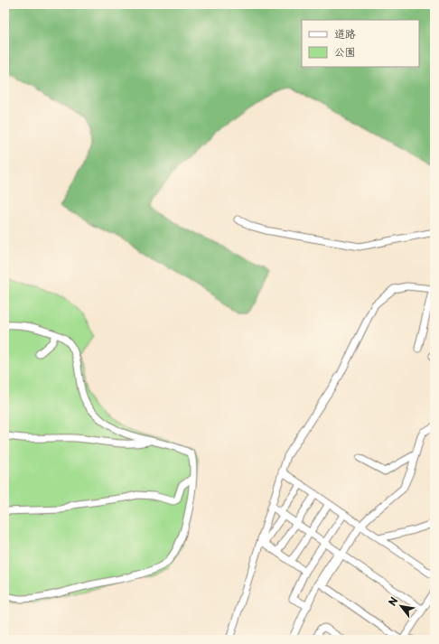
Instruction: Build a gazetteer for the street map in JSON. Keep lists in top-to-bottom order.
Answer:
{
  "legend": ["道路", "公園"],
  "north": "top left"
}
